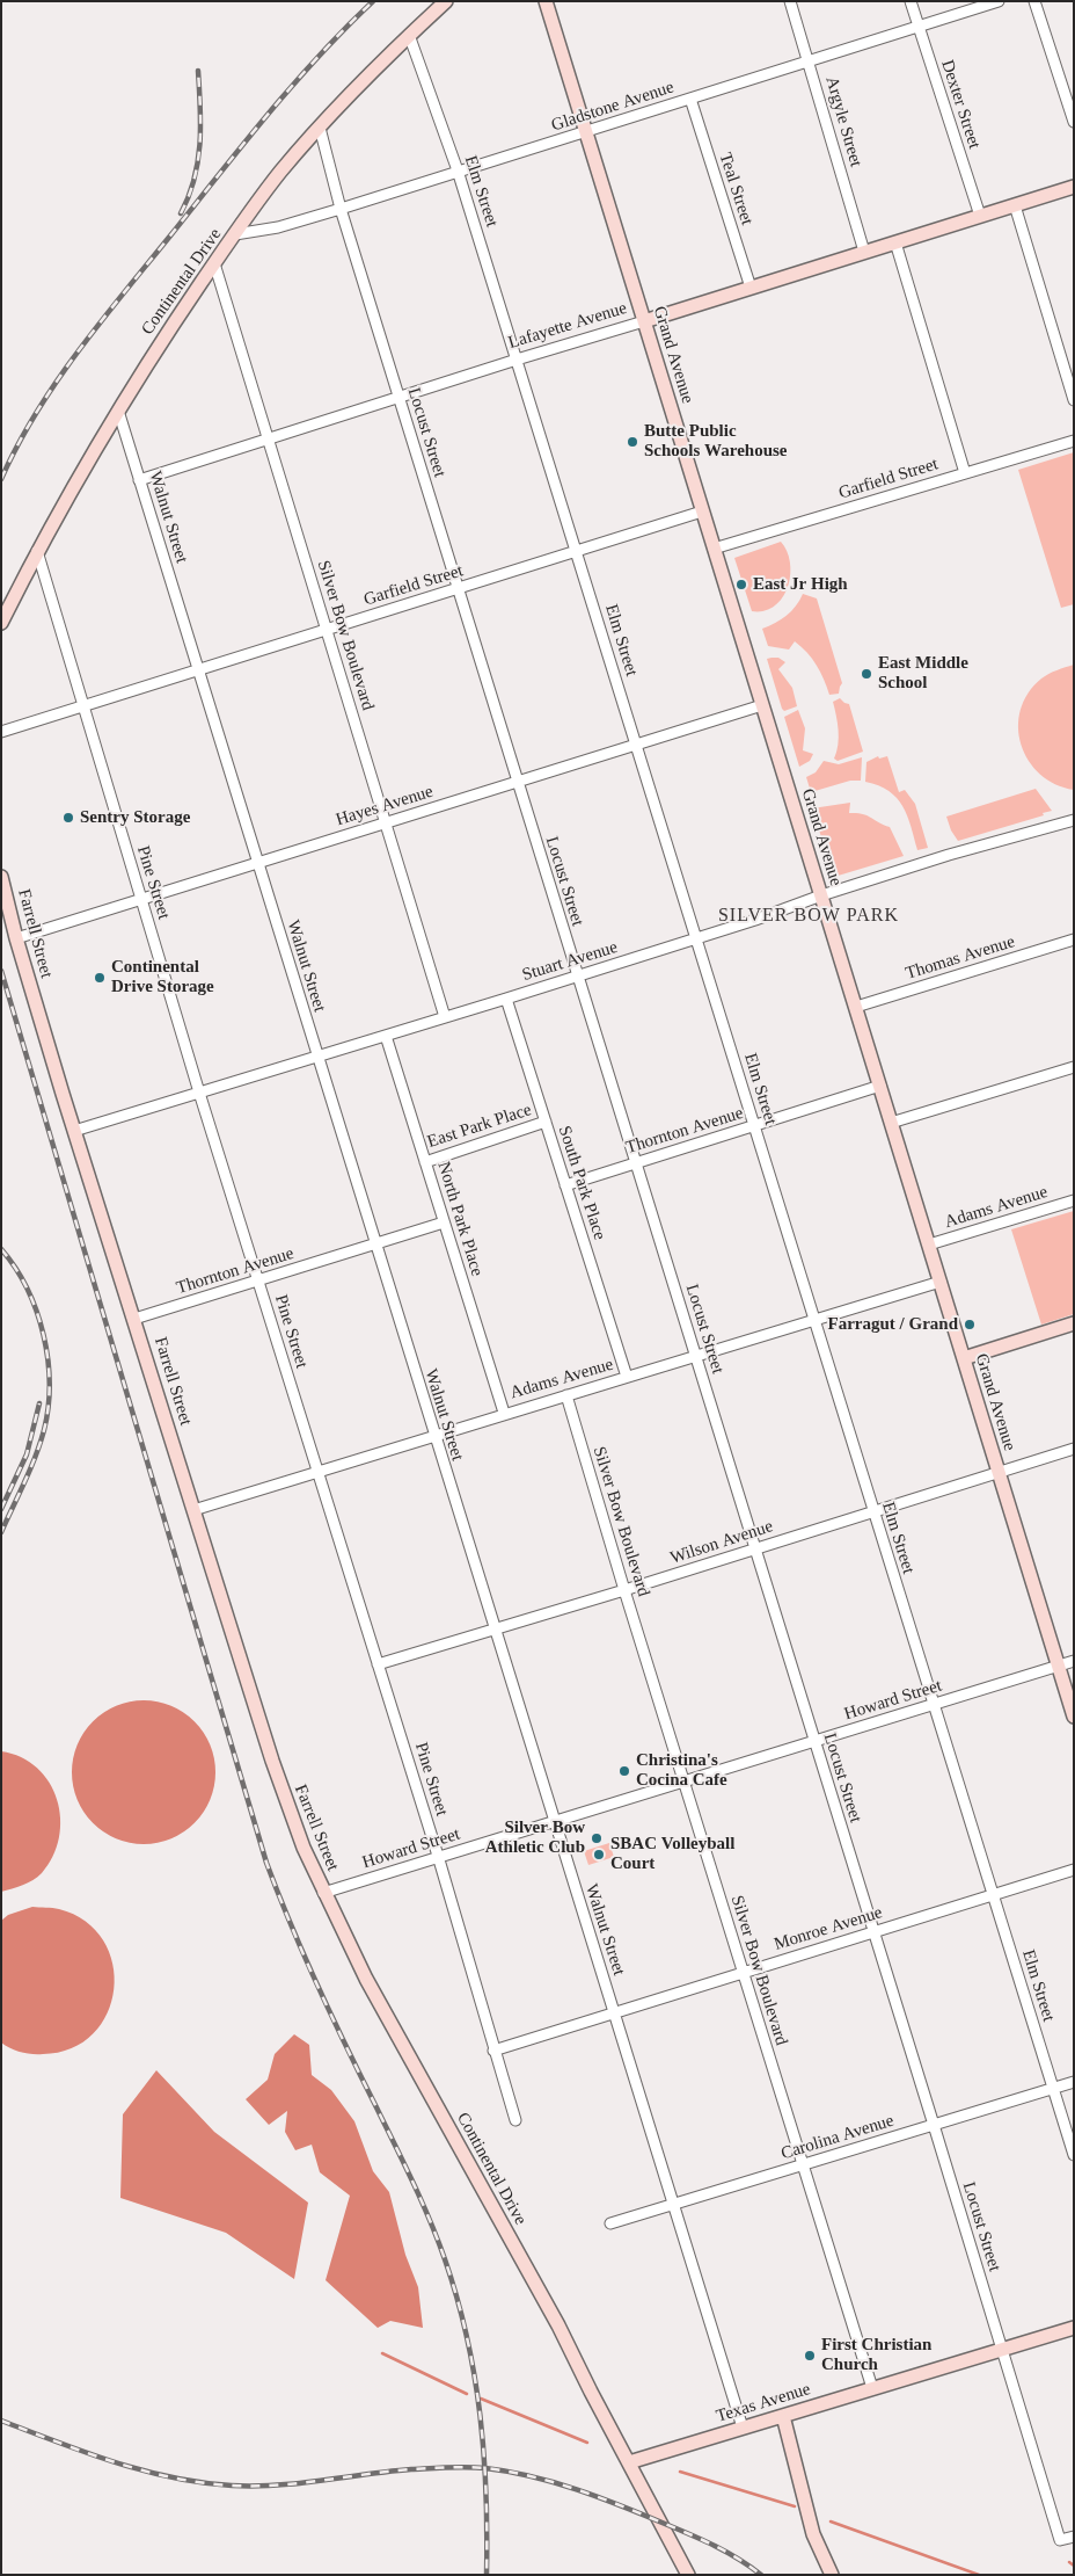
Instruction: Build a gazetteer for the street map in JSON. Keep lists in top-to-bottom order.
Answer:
{
  "streets": {
    "main road": [
      "Continental Drive",
      "Lafayette Avenue",
      "Grand Avenue",
      "Farrell Street",
      "Texas Avenue"
    ],
    "street": [
      "Dexter Street",
      "Gladstone Avenue",
      "Argyle Street",
      "Teal Street",
      "Elm Street",
      "Locust Street",
      "Garfield Street",
      "Walnut Street",
      "Silver Bow Boulevard",
      "Hayes Avenue",
      "Pine Street",
      "Thomas Avenue",
      "Stuart Avenue",
      "East Park Place",
      "Thornton Avenue",
      "South Park Place",
      "Adams Avenue",
      "North Park Place",
      "Wilson Avenue",
      "Howard Street",
      "Monroe Avenue",
      "Carolina Avenue"
    ]
  },
  "crossings": [
    ["Dexter Street", "Gladstone Avenue"],
    ["Dexter Street", "Lafayette Avenue"],
    ["Gladstone Avenue", "Argyle Street"],
    ["Gladstone Avenue", "Teal Street"],
    ["Gladstone Avenue", "Elm Street"],
    ["Gladstone Avenue", "Continental Drive"],
    ["Gladstone Avenue", "Grand Avenue"],
    ["Gladstone Avenue", "Locust Street"],
    ["Argyle Street", "Lafayette Avenue"],
    ["Teal Street", "Lafayette Avenue"],
    ["Elm Street", "Continental Drive"],
    ["Elm Street", "Lafayette Avenue"],
    ["Elm Street", "Garfield Street"],
    ["Elm Street", "Hayes Avenue"],
    ["Elm Street", "Stuart Avenue"],
    ["Elm Street", "Thornton Avenue"],
    ["Elm Street", "Adams Avenue"],
    ["Elm Street", "Wilson Avenue"],
    ["Elm Street", "Howard Street"],
    ["Elm Street", "Monroe Avenue"],
    ["Elm Street", "Carolina Avenue"],
    ["Continental Drive", "Locust Street"],
    ["Continental Drive", "Walnut Street"],
    ["Continental Drive", "Silver Bow Boulevard"],
    ["Continental Drive", "Pine Street"],
    ["Continental Drive", "Farrell Street"],
    ["Continental Drive", "Howard Street"],
    ["Continental Drive", "Texas Avenue"],
    ["Lafayette Avenue", "Grand Avenue"],
    ["Lafayette Avenue", "Locust Street"],
    ["Lafayette Avenue", "Walnut Street"],
    ["Lafayette Avenue", "Silver Bow Boulevard"],
    ["Grand Avenue", "Garfield Street"],
    ["Grand Avenue", "Hayes Avenue"],
    ["Grand Avenue", "Thomas Avenue"],
    ["Grand Avenue", "Stuart Avenue"],
    ["Grand Avenue", "Thornton Avenue"],
    ["Grand Avenue", "Adams Avenue"],
    ["Grand Avenue", "Wilson Avenue"],
    ["Grand Avenue", "Howard Street"],
    ["Locust Street", "Garfield Street"],
    ["Locust Street", "Hayes Avenue"],
    ["Locust Street", "Stuart Avenue"],
    ["Locust Street", "Thornton Avenue"],
    ["Locust Street", "Adams Avenue"],
    ["Locust Street", "Wilson Avenue"],
    ["Locust Street", "Howard Street"],
    ["Locust Street", "Monroe Avenue"],
    ["Locust Street", "Carolina Avenue"],
    ["Locust Street", "Texas Avenue"],
    ["Garfield Street", "Walnut Street"],
    ["Garfield Street", "Silver Bow Boulevard"],
    ["Garfield Street", "Pine Street"],
    ["Walnut Street", "Hayes Avenue"],
    ["Walnut Street", "Stuart Avenue"],
    ["Walnut Street", "Thornton Avenue"],
    ["Walnut Street", "Adams Avenue"],
    ["Walnut Street", "Wilson Avenue"],
    ["Walnut Street", "Howard Street"],
    ["Walnut Street", "Monroe Avenue"],
    ["Walnut Street", "Carolina Avenue"],
    ["Walnut Street", "Texas Avenue"],
    ["Silver Bow Boulevard", "Hayes Avenue"],
    ["Silver Bow Boulevard", "Stuart Avenue"],
    ["Silver Bow Boulevard", "Adams Avenue"],
    ["Silver Bow Boulevard", "Wilson Avenue"],
    ["Silver Bow Boulevard", "Howard Street"],
    ["Silver Bow Boulevard", "Monroe Avenue"],
    ["Silver Bow Boulevard", "Carolina Avenue"],
    ["Silver Bow Boulevard", "Texas Avenue"],
    ["Hayes Avenue", "Pine Street"],
    ["Hayes Avenue", "Farrell Street"],
    ["Pine Street", "Stuart Avenue"],
    ["Pine Street", "Thornton Avenue"],
    ["Pine Street", "Adams Avenue"],
    ["Pine Street", "Wilson Avenue"],
    ["Pine Street", "Howard Street"],
    ["Pine Street", "Monroe Avenue"],
    ["Farrell Street", "Stuart Avenue"],
    ["Farrell Street", "Thornton Avenue"],
    ["Farrell Street", "Adams Avenue"],
    ["Farrell Street", "Howard Street"],
    ["Stuart Avenue", "South Park Place"],
    ["Stuart Avenue", "North Park Place"],
    ["East Park Place", "South Park Place"],
    ["East Park Place", "North Park Place"],
    ["Thornton Avenue", "South Park Place"],
    ["Thornton Avenue", "North Park Place"],
    ["South Park Place", "Adams Avenue"],
    ["Adams Avenue", "North Park Place"]
  ],
  "districts": ["SILVER BOW PARK"],
  "places": [
    "Butte Public Schools Warehouse",
    "East Jr High",
    "East Middle School",
    "Sentry Storage",
    "Continental Drive Storage",
    "Farragut / Grand",
    "Christina's Cocina Cafe",
    "Silver Bow Athletic Club",
    "SBAC Volleyball Court",
    "First Christian Church"
  ]
}
